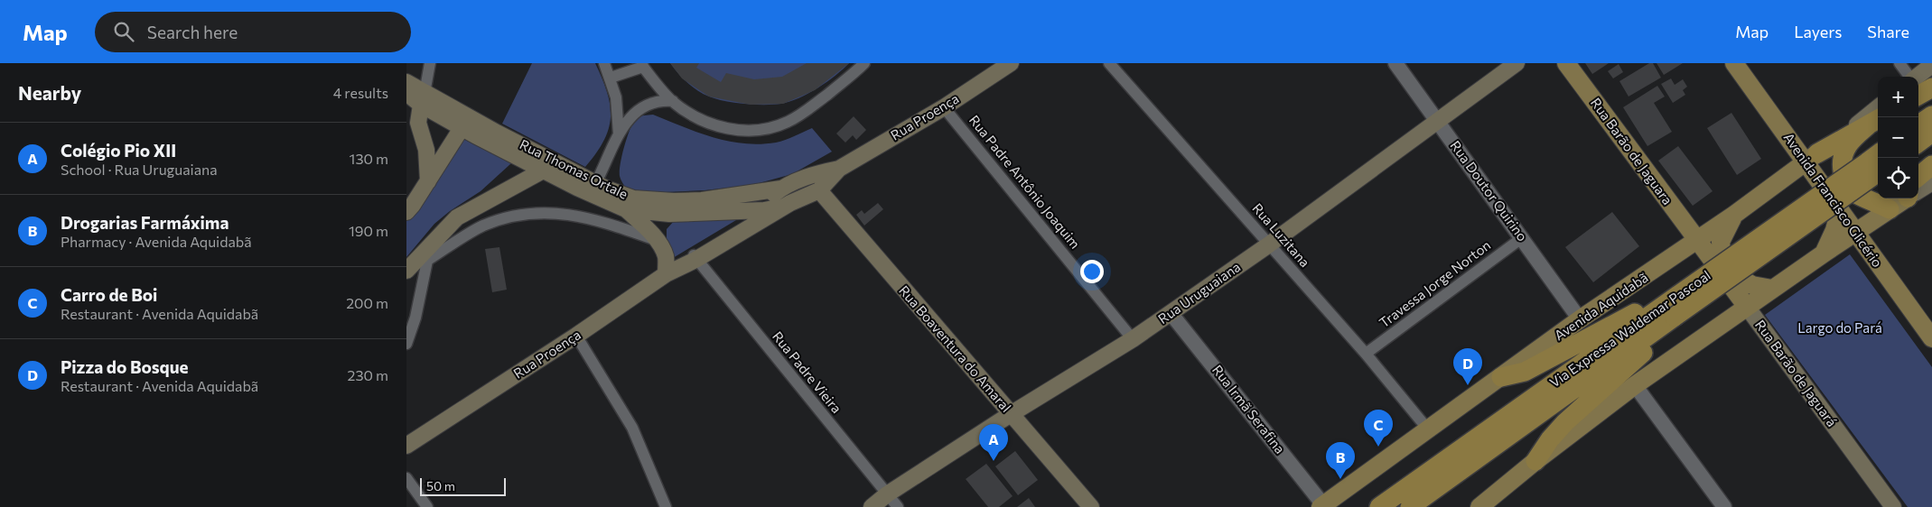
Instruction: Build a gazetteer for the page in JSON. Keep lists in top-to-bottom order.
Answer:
{
  "streets": {
    "highway": ["Via Expressa Waldemar Pascoal"],
    "main road": [
      "Rua Proença",
      "Rua Barão de Jaguara",
      "Rua Thomas Ortale",
      "Avenida Francisco Glicério",
      "Rua Uruguaiana",
      "Avenida Aquidabã",
      "Rua Boaventura do Amaral",
      "Rua Barão de Jaguará"
    ],
    "street": [
      "Rua Padre Antônio Joaquim",
      "Rua Doutor Quirino",
      "Rua Luzitana",
      "Travessa Jorge Norton",
      "Rua Padre Vieira",
      "Rua Irmã Serafina"
    ]
  },
  "crossings": [
    ["Rua Proença", "Rua Thomas Ortale"],
    ["Rua Proença", "Rua Padre Antônio Joaquim"],
    ["Rua Proença", "Rua Boaventura do Amaral"],
    ["Rua Proença", "Rua Padre Vieira"],
    ["Rua Barão de Jaguara", "Avenida Aquidabã"],
    ["Rua Barão de Jaguara", "Rua Barão de Jaguará"],
    ["Rua Padre Antônio Joaquim", "Rua Uruguaiana"],
    ["Rua Doutor Quirino", "Travessa Jorge Norton"],
    ["Rua Doutor Quirino", "Rua Uruguaiana"],
    ["Rua Doutor Quirino", "Avenida Aquidabã"],
    ["Avenida Francisco Glicério", "Avenida Aquidabã"],
    ["Rua Luzitana", "Travessa Jorge Norton"],
    ["Rua Luzitana", "Rua Uruguaiana"],
    ["Rua Luzitana", "Avenida Aquidabã"],
    ["Rua Uruguaiana", "Rua Boaventura do Amaral"],
    ["Rua Uruguaiana", "Rua Padre Vieira"],
    ["Rua Uruguaiana", "Rua Irmã Serafina"],
    ["Avenida Aquidabã", "Rua Barão de Jaguará"],
    ["Avenida Aquidabã", "Rua Irmã Serafina"]
  ],
  "parks": ["Largo do Pará"],
  "scale_bar": "50 m",
  "page": {
    "header": "Map",
    "search": "Search here",
    "nav": ["Map", "Layers", "Share"],
    "heading": ["Nearby", "4 results"],
    "map_buttons": ["+", "−"],
    "list": [
      {
        "mark": "A",
        "name": "Colégio Pio XII",
        "note": "School · Rua Uruguaiana",
        "value": "130 m"
      },
      {
        "mark": "B",
        "name": "Drogarias Farmáxima",
        "note": "Pharmacy · Avenida Aquidabã",
        "value": "190 m"
      },
      {
        "mark": "C",
        "name": "Carro de Boi",
        "note": "Restaurant · Avenida Aquidabã",
        "value": "200 m"
      },
      {
        "mark": "D",
        "name": "Pizza do Bosque",
        "note": "Restaurant · Avenida Aquidabã",
        "value": "230 m"
      }
    ],
    "pins": [
      "D",
      "C",
      "A",
      "B"
    ],
    "scale": "50 m"
  }
}
